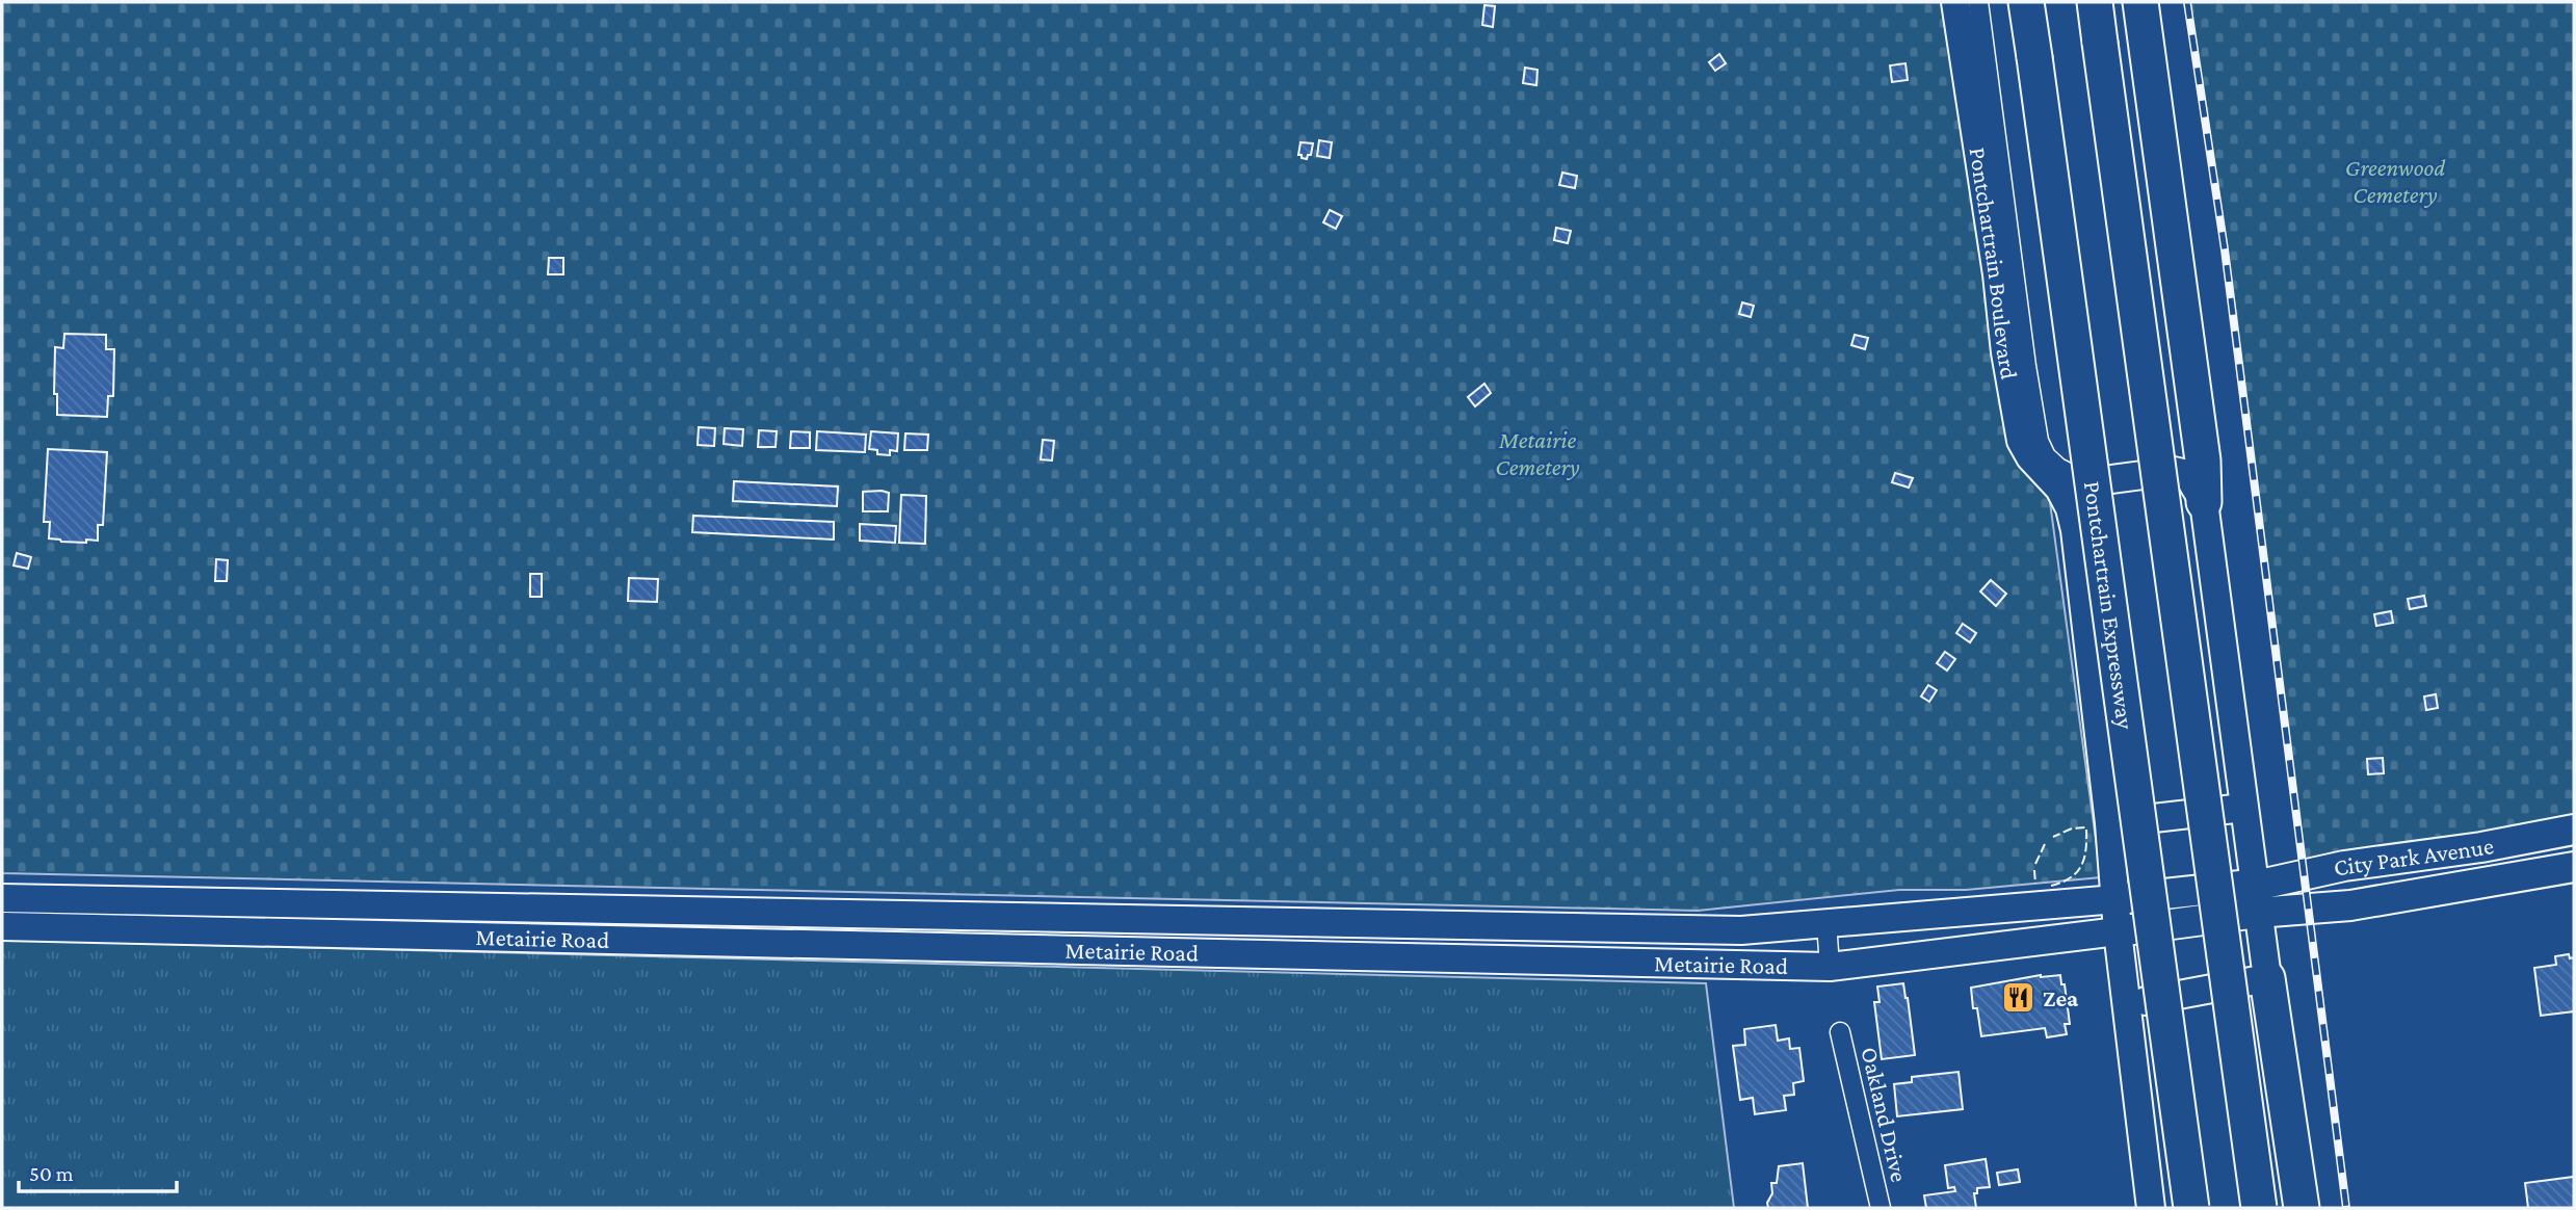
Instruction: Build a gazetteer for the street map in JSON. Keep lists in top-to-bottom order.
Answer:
{
  "streets": {
    "highway": ["Pontchartrain Expressway"],
    "main road": ["Pontchartrain Boulevard", "City Park Avenue", "Metairie Road"],
    "street": ["Oakland Drive"]
  },
  "crossings": [
    ["Pontchartrain Boulevard", "Metairie Road"],
    ["City Park Avenue", "Metairie Road"]
  ],
  "parks": ["Greenwood Cemetery", "Metairie Cemetery"],
  "places": {
    "restaurant": ["Zea"]
  },
  "scale_bar": "50 m"
}
